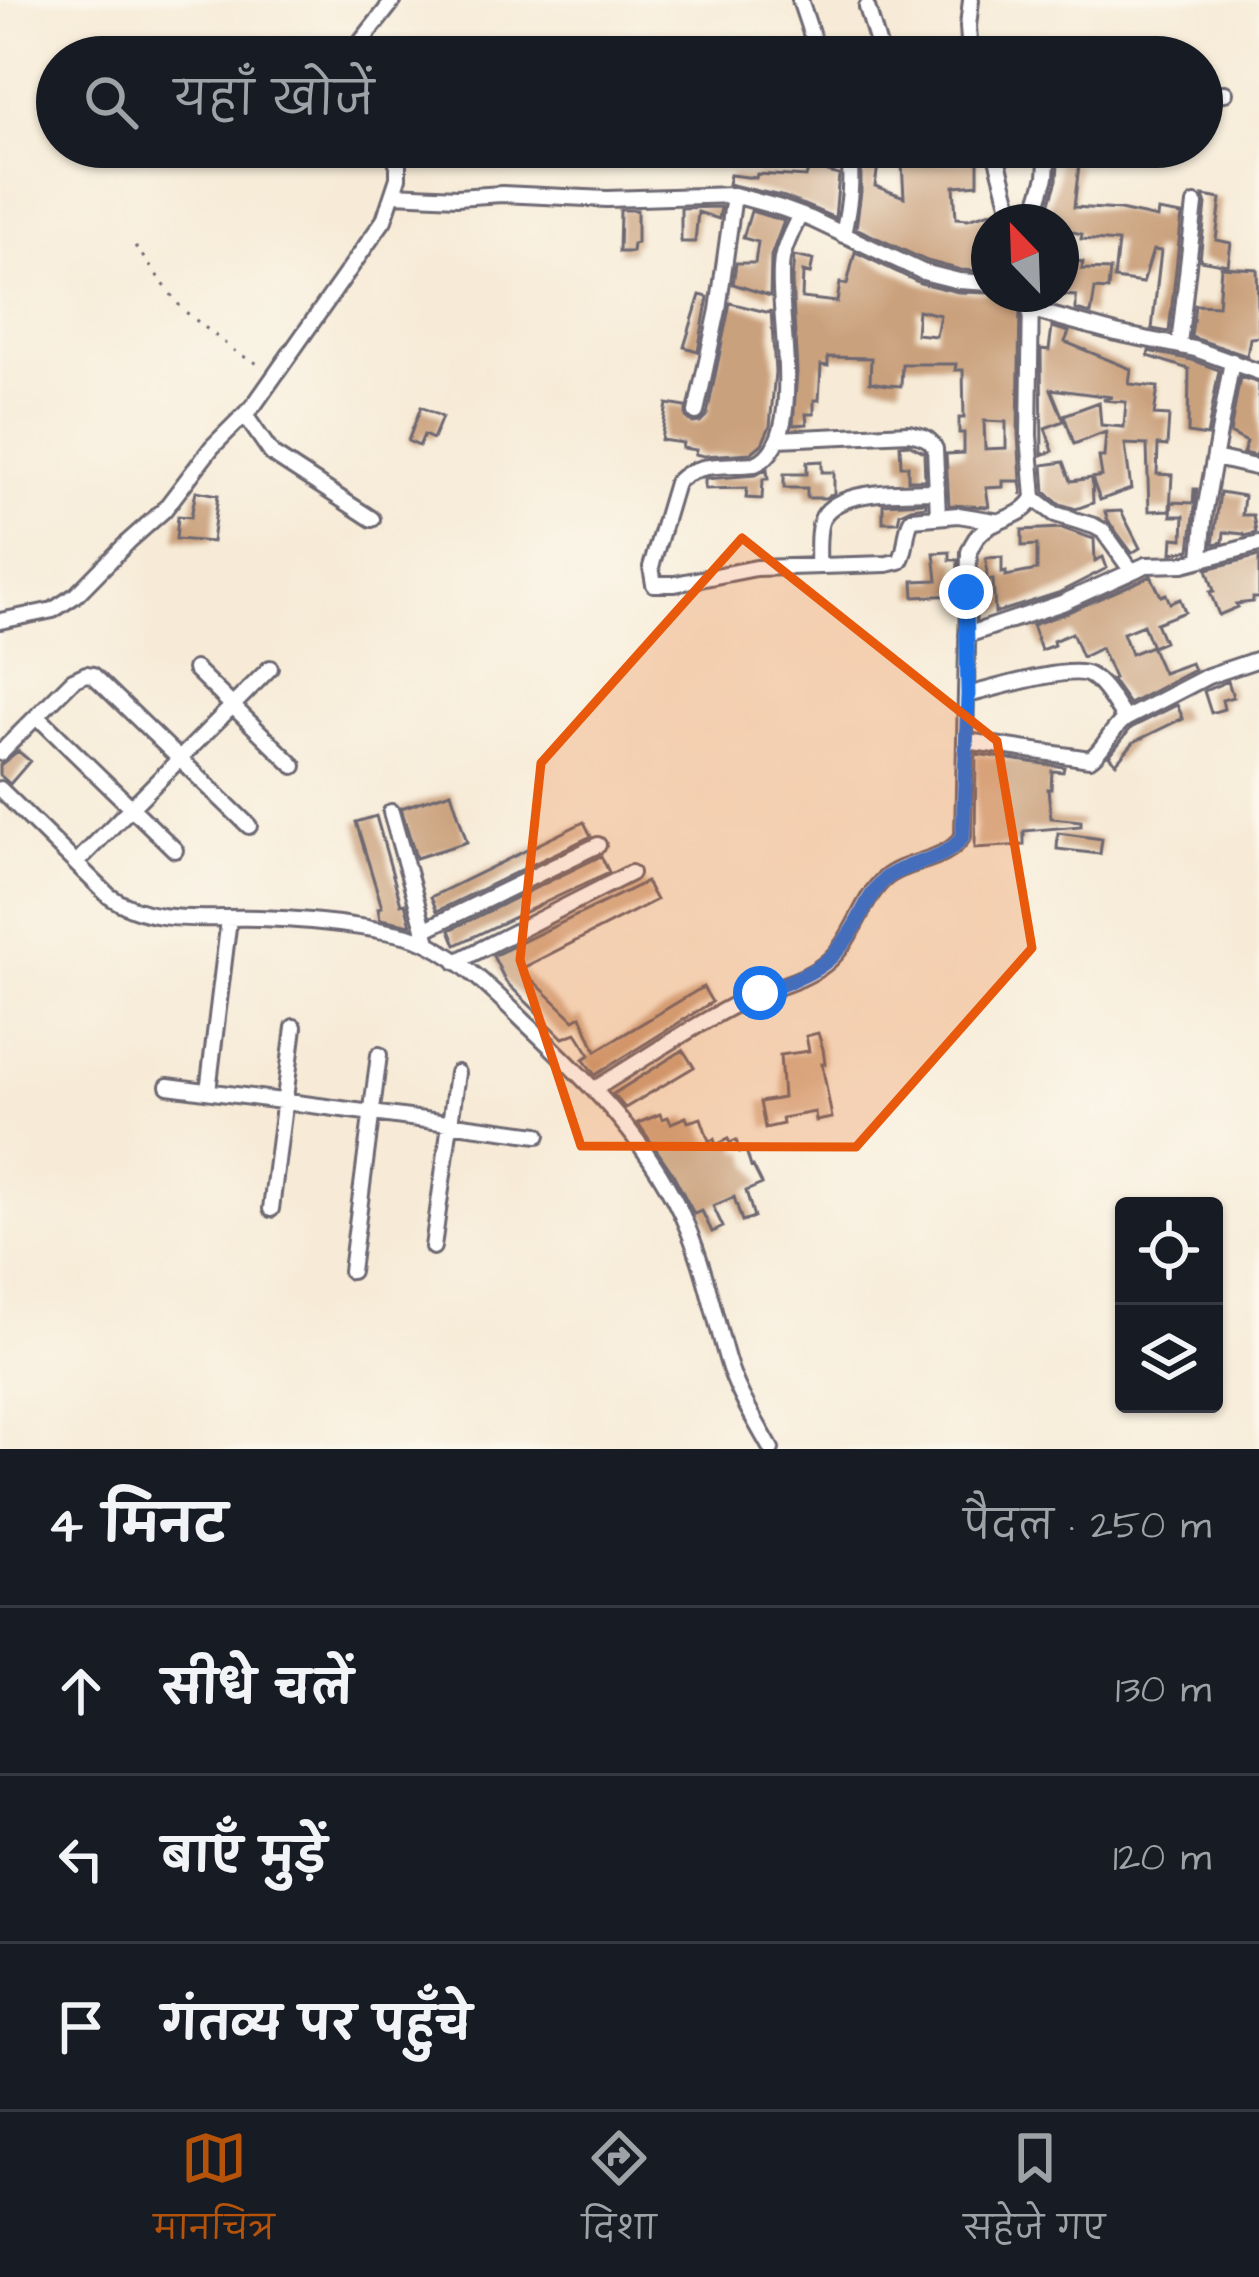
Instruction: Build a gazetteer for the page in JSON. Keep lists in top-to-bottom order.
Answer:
{
  "north": "top left",
  "page": {
    "search": "यहाँ खोजें",
    "heading": ["4 मिनट", "पैदल · 250 m"],
    "list": [
      ["सीधे चलें", "130 m"],
      ["बाएँ मुड़ें", "120 m"],
      "गंतव्य पर पहुँचे"
    ],
    "nav": ["मानचित्र", "दिशा", "सहेजे गए"]
  }
}
